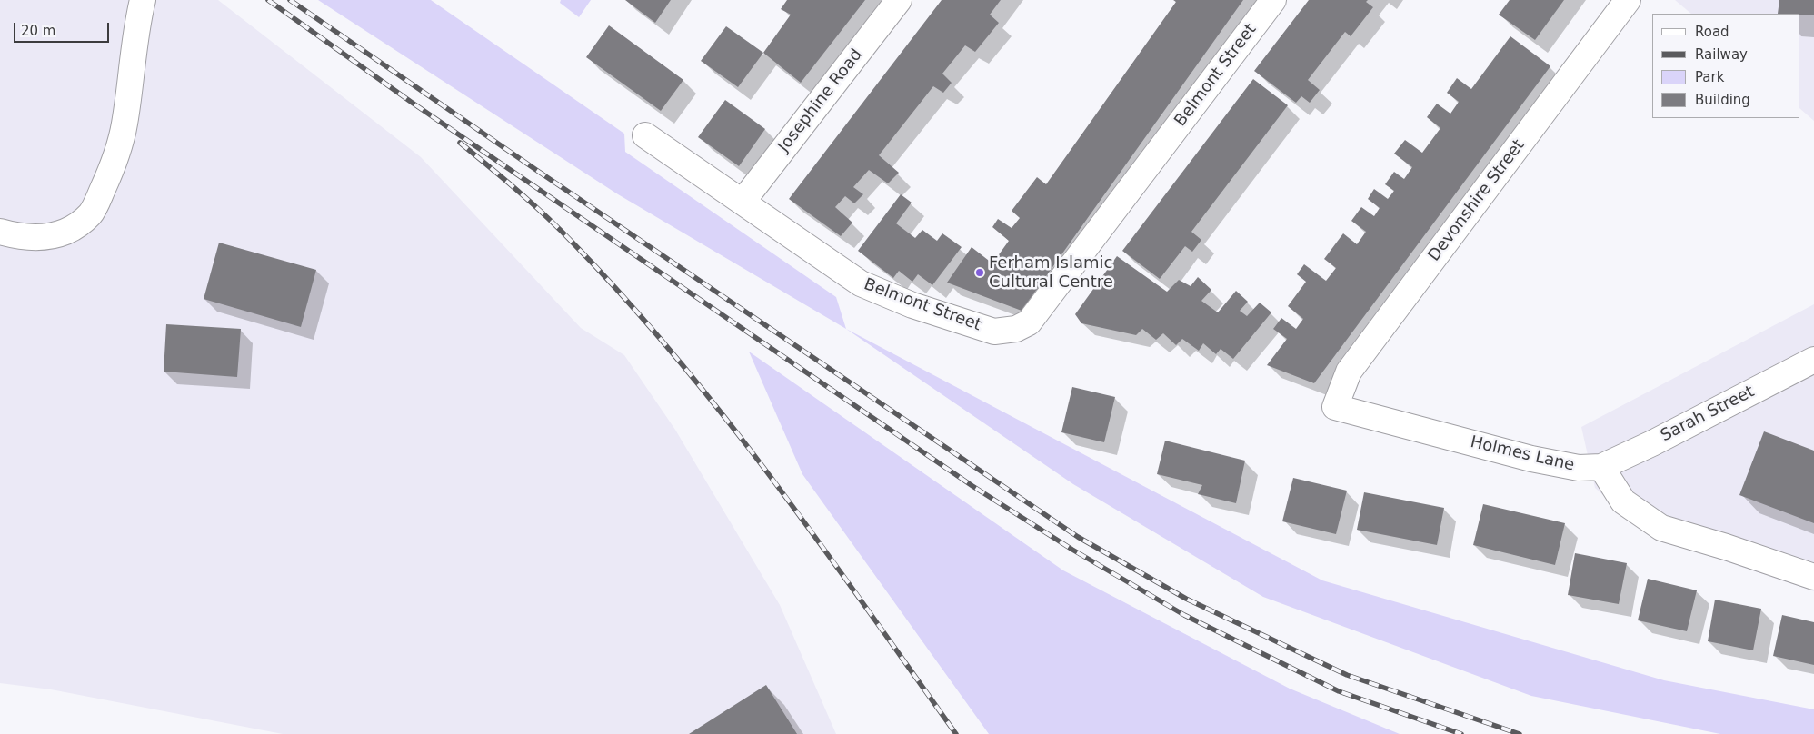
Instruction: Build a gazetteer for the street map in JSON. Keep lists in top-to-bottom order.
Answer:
{
  "streets": {
    "street": [
      "Belmont Street",
      "Josephine Road",
      "Devonshire Street",
      "Sarah Street",
      "Holmes Lane"
    ]
  },
  "crossings": [
    ["Belmont Street", "Josephine Road"],
    ["Devonshire Street", "Holmes Lane"],
    ["Sarah Street", "Holmes Lane"]
  ],
  "places": ["Ferham Islamic Cultural Centre"],
  "legend": [
    "Road",
    "Railway",
    "Park",
    "Building"
  ],
  "scale_bar": "20 m"
}
